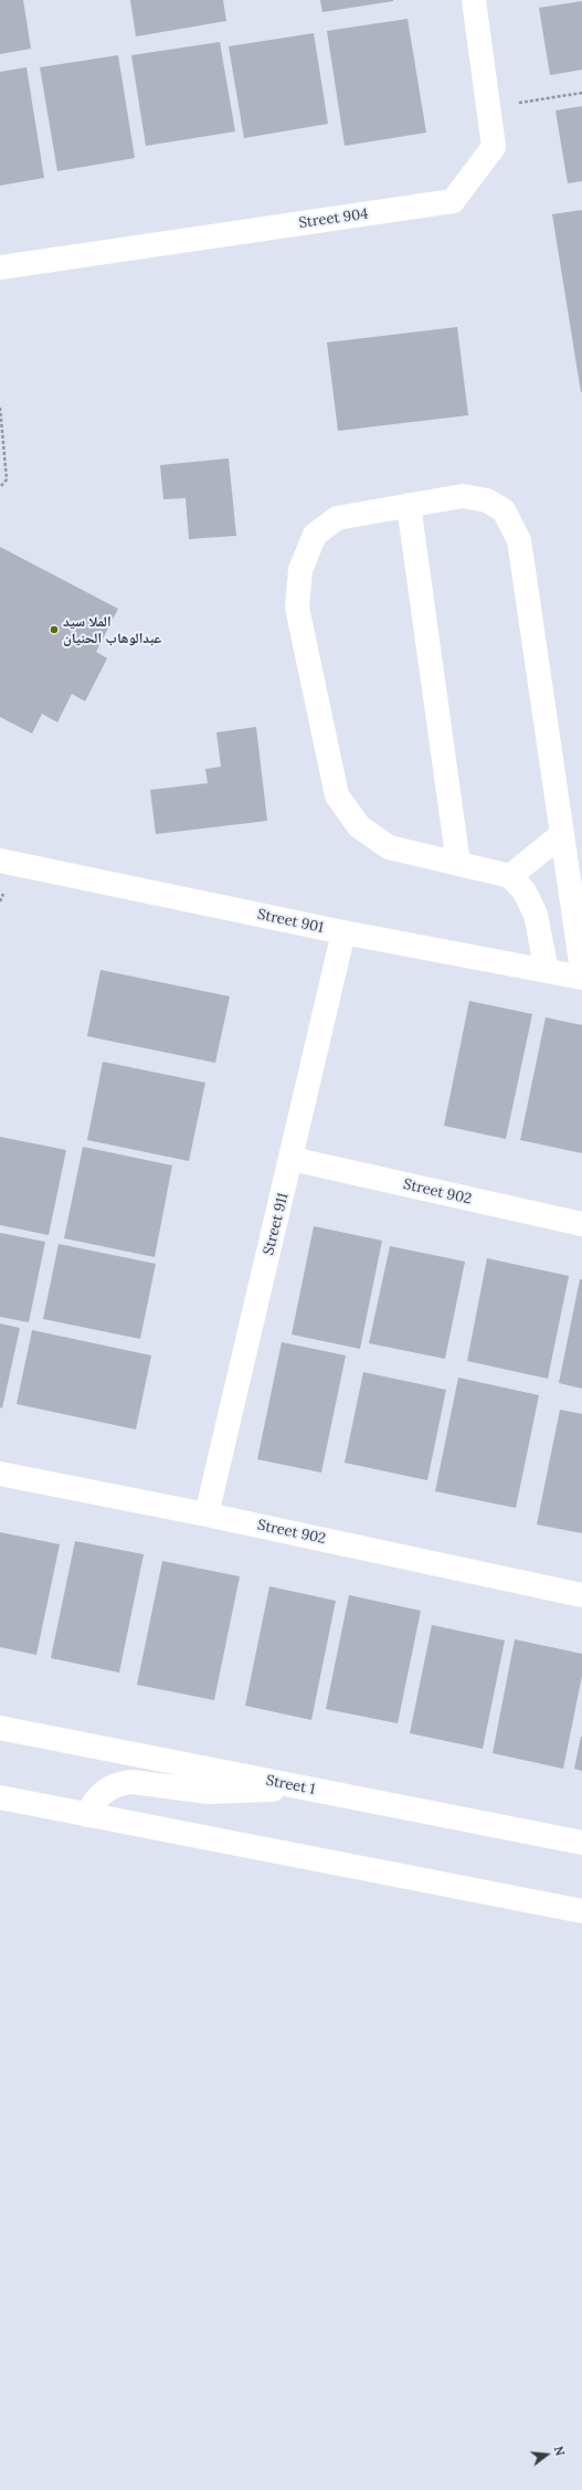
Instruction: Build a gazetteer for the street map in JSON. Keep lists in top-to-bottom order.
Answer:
{
  "streets": {
    "street": [
      "Street 904",
      "Street 901",
      "Street 902",
      "Street 911",
      "Street 1"
    ]
  },
  "crossings": [
    ["Street 901", "Street 911"],
    ["Street 902", "Street 911"]
  ],
  "places": ["الملا سيد عبدالوهاب الحنيان"],
  "north": "right"
}
